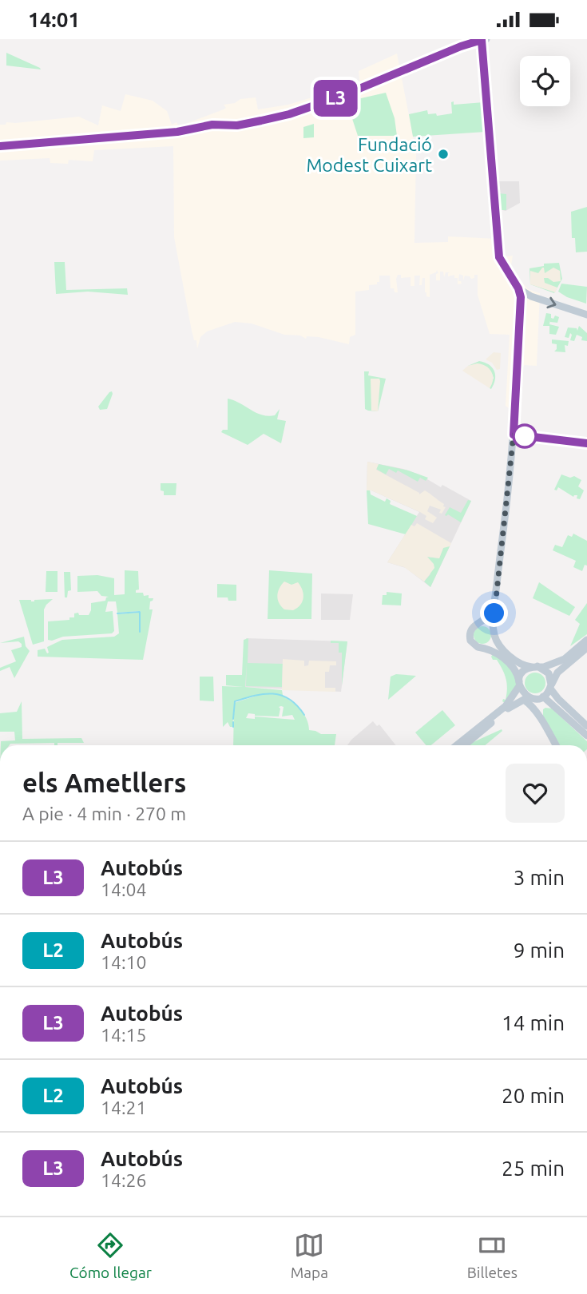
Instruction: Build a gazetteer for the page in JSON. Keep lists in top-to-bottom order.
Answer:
{
  "places": ["Fundació Modest Cuixart"],
  "lines": ["bus line L3"],
  "page": {
    "status": "14:01",
    "on_map": "L3",
    "heading": ["els Ametllers", "A pie · 4 min · 270 m"],
    "list": [
      {
        "mark": "L3",
        "name": "Autobús",
        "note": "14:04",
        "value": "3 min"
      },
      {
        "mark": "L2",
        "name": "Autobús",
        "note": "14:10",
        "value": "9 min"
      },
      {
        "mark": "L3",
        "name": "Autobús",
        "note": "14:15",
        "value": "14 min"
      },
      {
        "mark": "L2",
        "name": "Autobús",
        "note": "14:21",
        "value": "20 min"
      },
      {
        "mark": "L3",
        "name": "Autobús",
        "note": "14:26",
        "value": "25 min"
      }
    ],
    "tabs": ["Cómo llegar", "Mapa", "Billetes"]
  }
}
